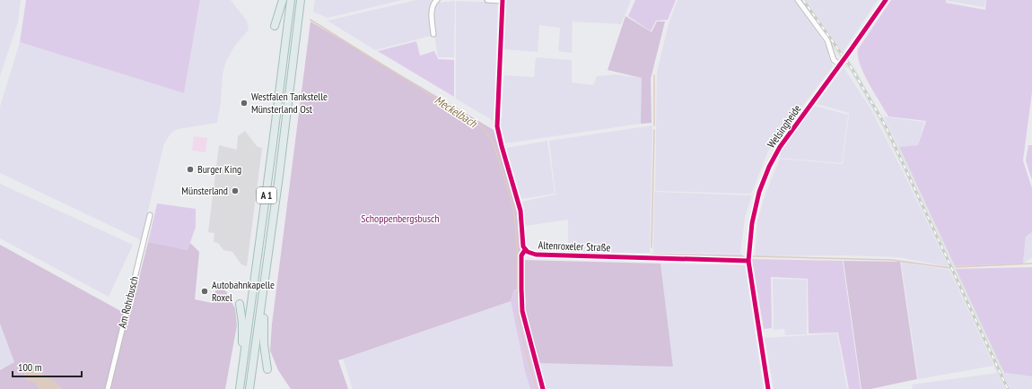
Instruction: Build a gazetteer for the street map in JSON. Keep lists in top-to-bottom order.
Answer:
{
  "streets": {
    "highway": ["A 1"],
    "street": ["Welsingheide", "Altenroxeler Straße", "Am Rohrbusch"]
  },
  "crossings": [
    ["Welsingheide", "Altenroxeler Straße"]
  ],
  "water": ["Meckelbach"],
  "parks": ["Schoppenbergsbusch"],
  "places": [
    "Westfalen Tankstelle Münsterland Ost",
    "Burger King",
    "Münsterland",
    "Autobahnkapelle Roxel"
  ],
  "scale_bar": "100 m"
}
